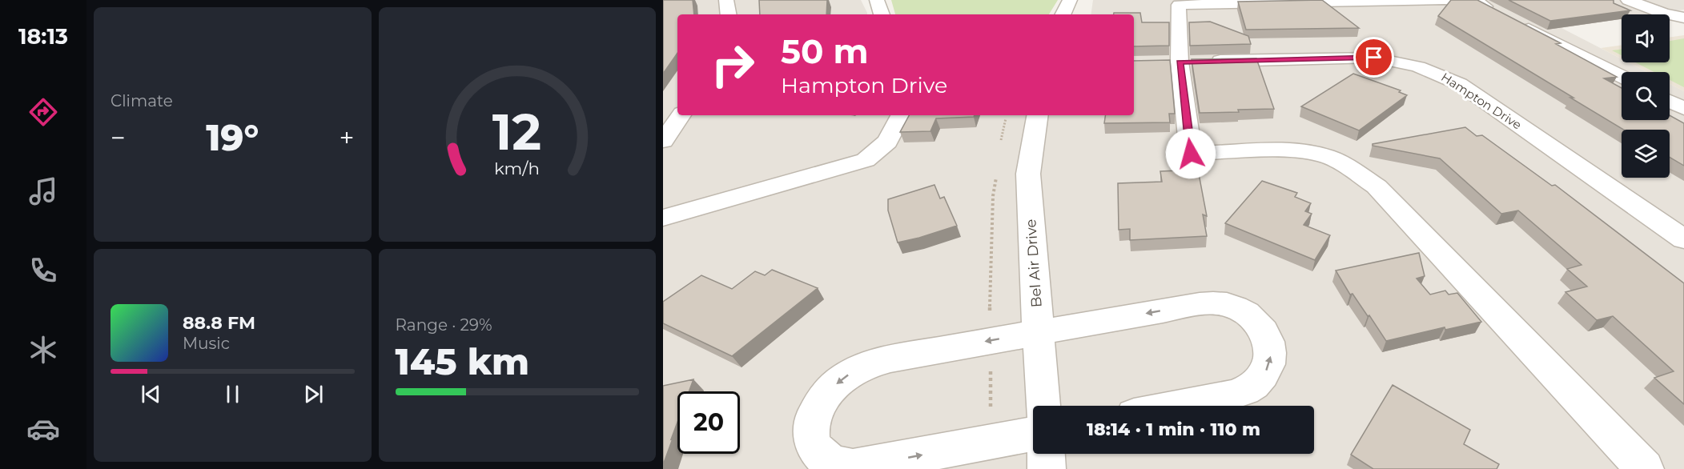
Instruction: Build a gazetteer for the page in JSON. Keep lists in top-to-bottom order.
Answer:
{
  "streets": {
    "street": ["Hampton Drive", "Bel Air Drive"]
  },
  "page": {
    "tabs": "18:13",
    "tile": [
      "Climate",
      ["Range · 29%", "145 km"]
    ],
    "turn": ["50 m", "Hampton Drive"],
    "heat": ["−", "19°", "+"],
    "song": ["88.8 FM", "Music"],
    "limit": "20",
    "trip": "18:14 · 1 min · 110 m",
    "gauge": ["12", "km/h"]
  }
}
